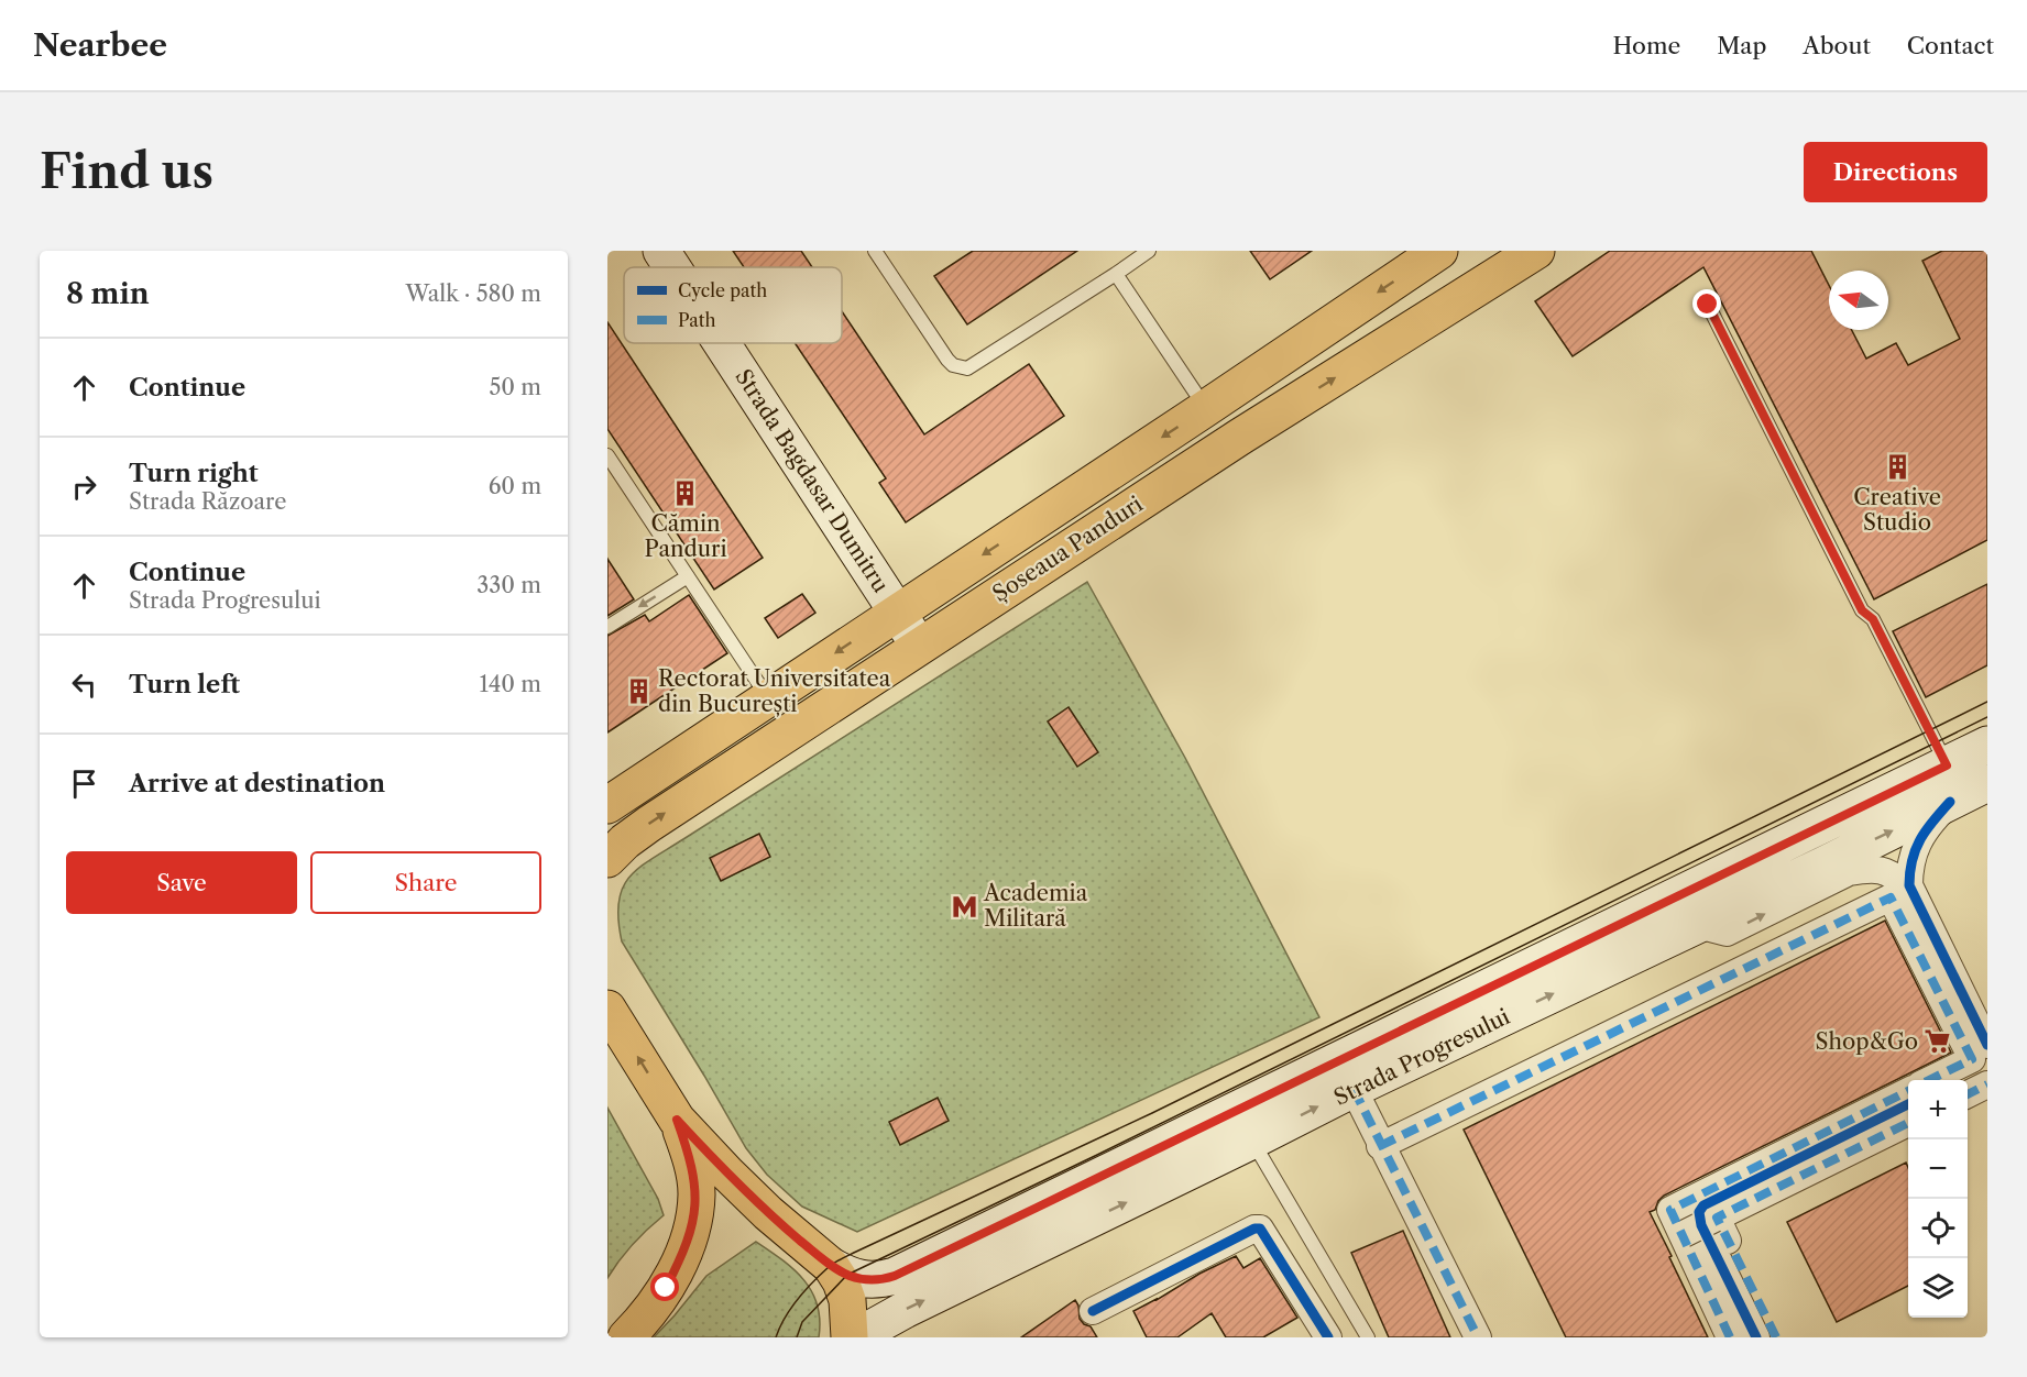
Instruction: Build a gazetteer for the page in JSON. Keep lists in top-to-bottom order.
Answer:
{
  "streets": {
    "main road": ["Strada Bagdasar Dumitru", "Șoseaua Panduri", "Strada Progresului"]
  },
  "crossings": [
    ["Strada Bagdasar Dumitru", "Șoseaua Panduri"]
  ],
  "places": {
    "building": ["Creative Studio", "Cămin Panduri", "Rectorat Universitatea din București"],
    "metro station": ["Academia Militară"],
    "supermarket": ["Shop&Go"]
  },
  "legend": ["Cycle path", "Path"],
  "north": "left",
  "page": {
    "header": "Nearbee",
    "nav": [
      "Home",
      "Map",
      "About",
      "Contact"
    ],
    "buttons": [
      "Directions",
      ["Save", "Share"]
    ],
    "title": "Find us",
    "heading": ["8 min", "Walk · 580 m"],
    "list": [
      ["Continue", "50 m"],
      ["Turn right", "Strada Răzoare", "60 m"],
      ["Continue", "Strada Progresului", "330 m"],
      ["Turn left", "140 m"],
      "Arrive at destination"
    ],
    "map_buttons": ["+", "−"]
  }
}
